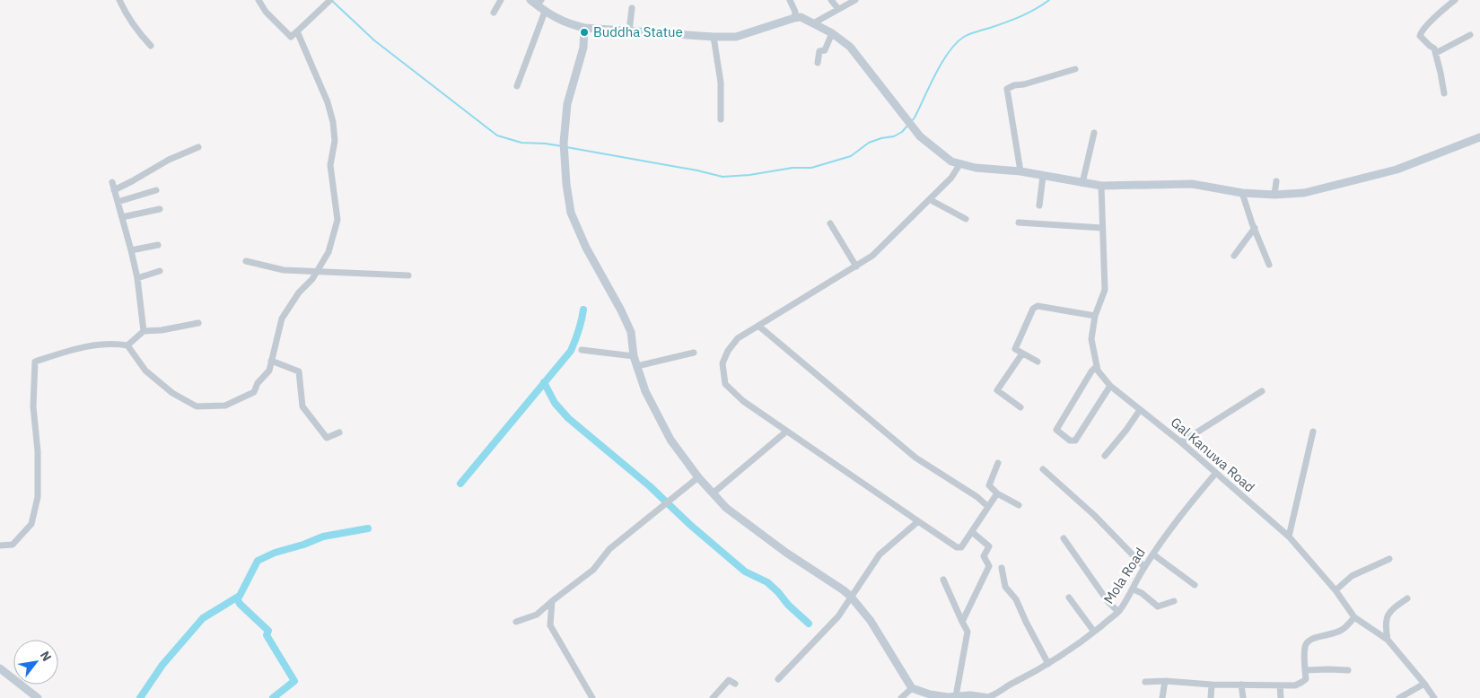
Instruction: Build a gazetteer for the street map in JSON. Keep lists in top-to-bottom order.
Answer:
{
  "streets": {
    "street": ["Gal Kanuwa Road", "Mola Road"]
  },
  "crossings": [
    ["Gal Kanuwa Road", "Mola Road"]
  ],
  "places": ["Buddha Statue"],
  "north": "top right"
}
